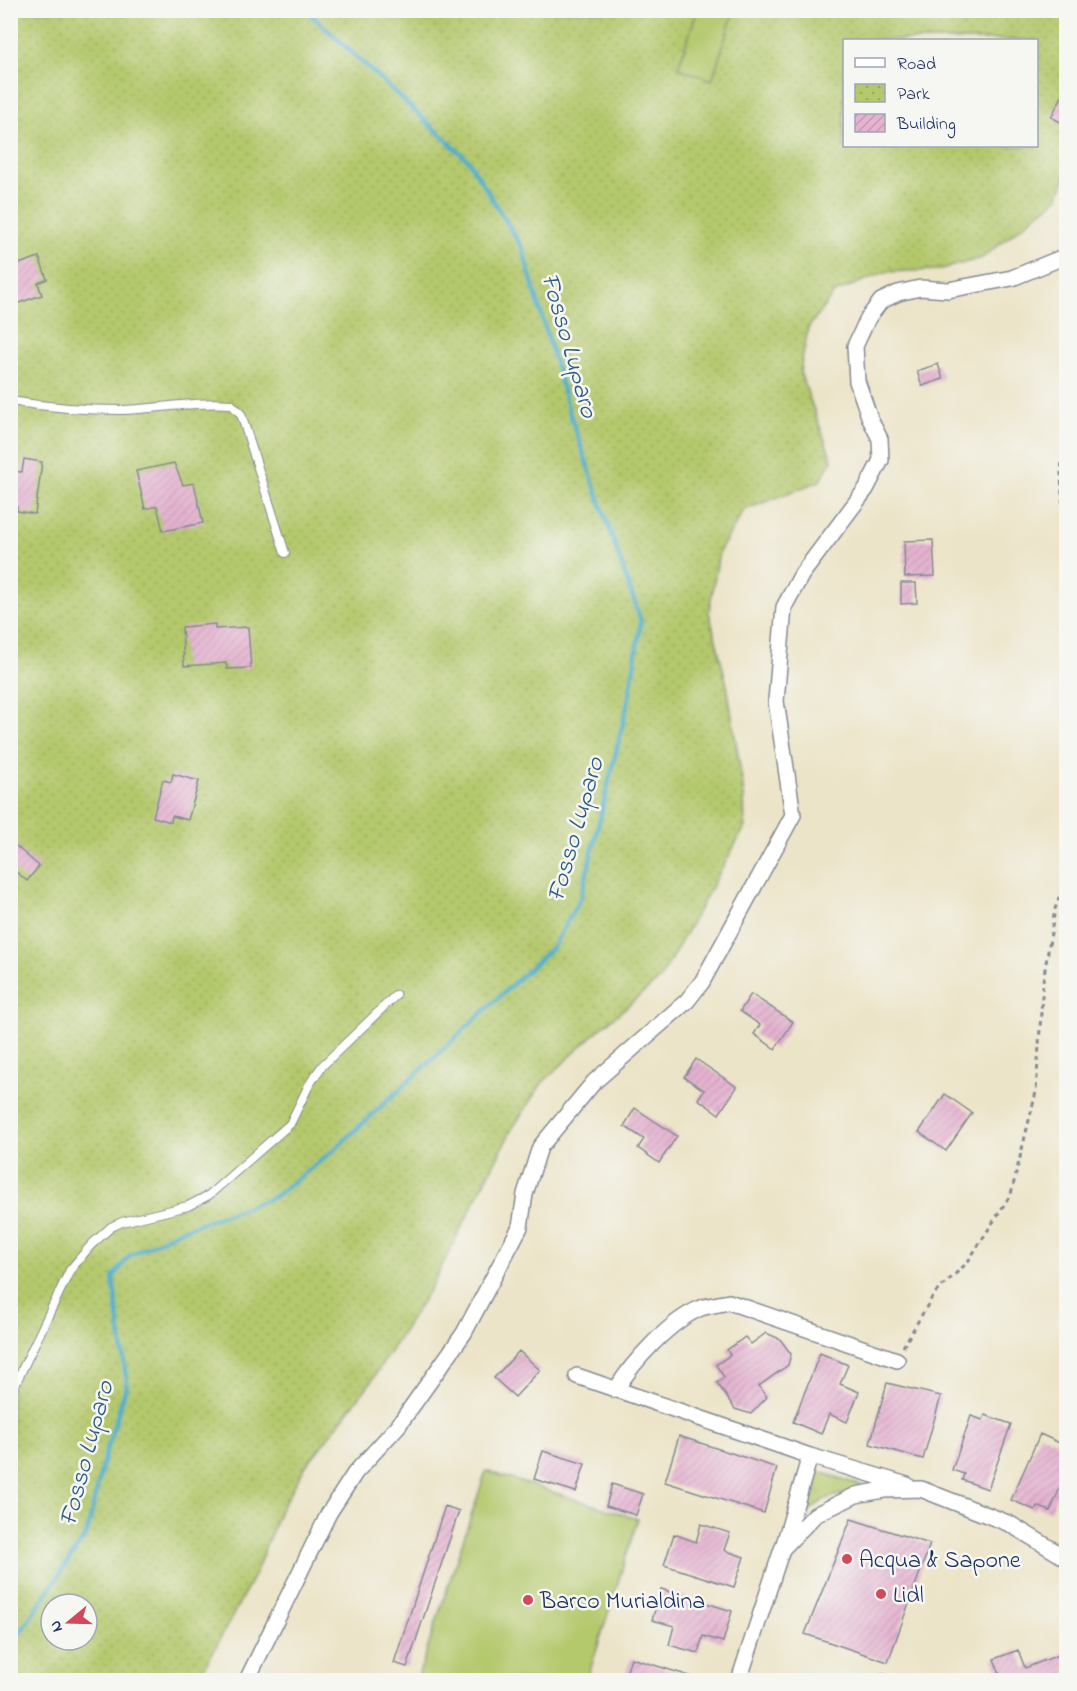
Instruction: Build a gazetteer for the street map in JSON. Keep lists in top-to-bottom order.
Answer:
{
  "water": ["Fosso Luparo"],
  "places": ["Acqua & Sapone", "Lidl", "Barco Murialdina"],
  "legend": ["Road", "Park", "Building"],
  "north": "left"
}
